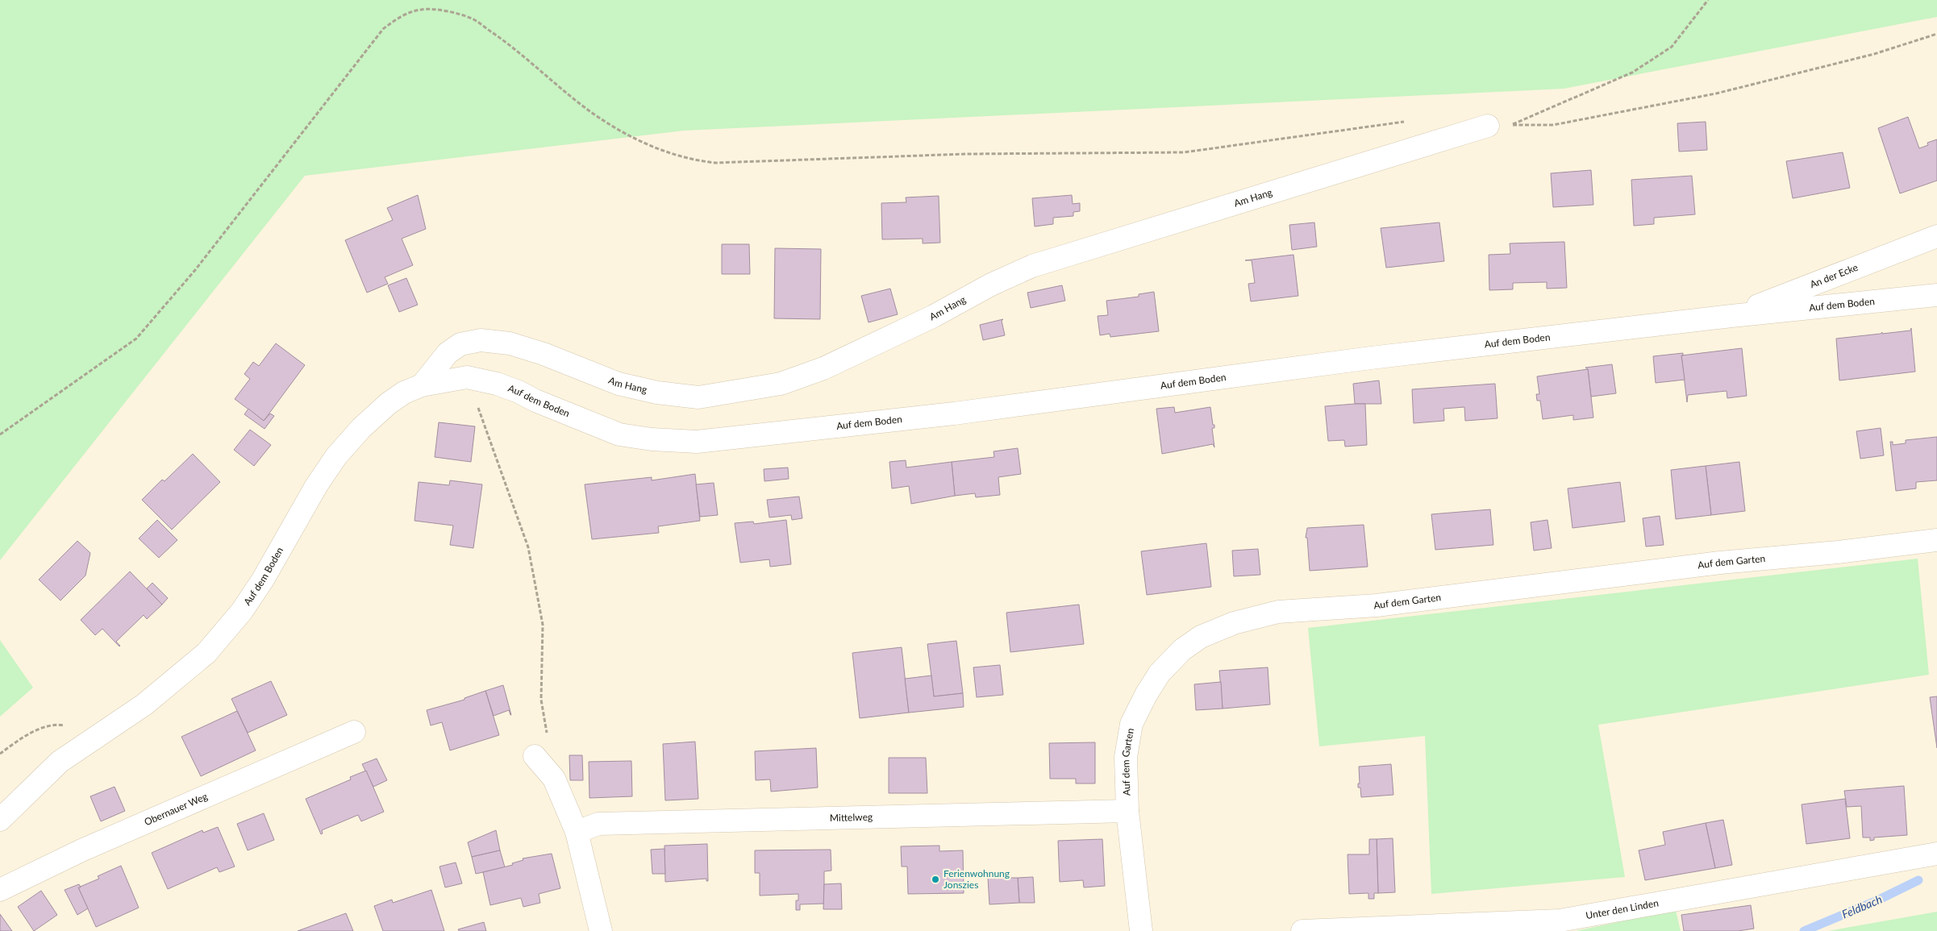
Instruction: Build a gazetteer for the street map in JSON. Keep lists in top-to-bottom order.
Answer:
{
  "streets": {
    "street": [
      "Am Hang",
      "An der Ecke",
      "Auf dem Boden",
      "Auf dem Garten",
      "Obernauer Weg",
      "Mittelweg",
      "Unter den Linden"
    ]
  },
  "crossings": [
    ["Am Hang", "Auf dem Boden"],
    ["An der Ecke", "Auf dem Boden"],
    ["Auf dem Garten", "Mittelweg"]
  ],
  "water": ["Feldbach"],
  "places": ["Ferienwohnung Jonszies"]
}
